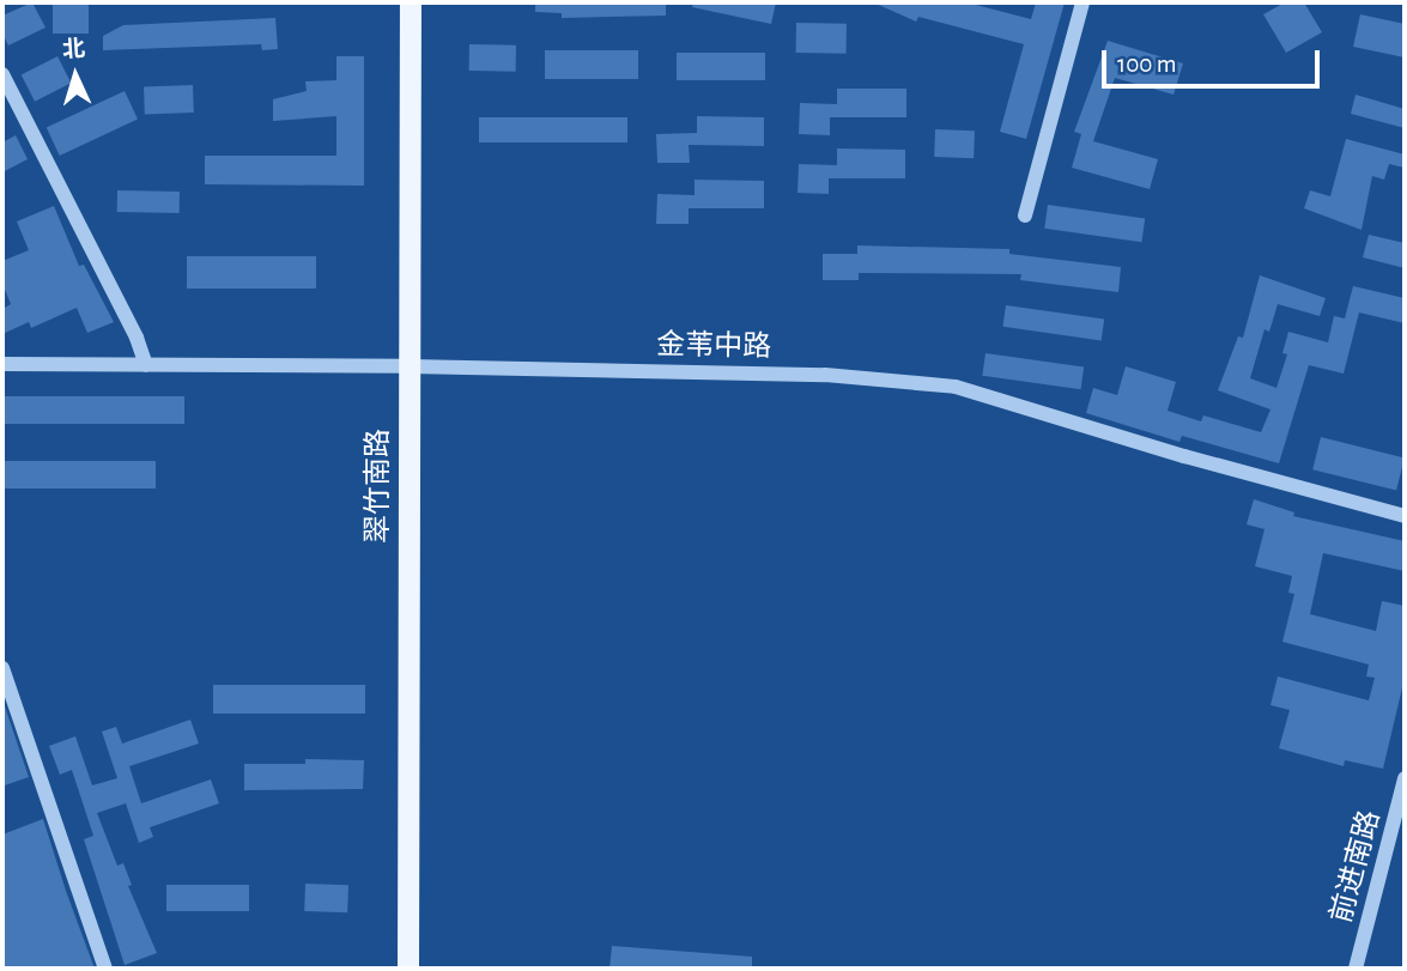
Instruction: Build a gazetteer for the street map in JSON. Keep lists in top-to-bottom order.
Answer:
{
  "streets": {
    "main road": ["翠竹南路"],
    "street": ["金苇中路", "前进南路"]
  },
  "crossings": [
    ["金苇中路", "翠竹南路"]
  ],
  "scale_bar": "100 m",
  "north": "top"
}
